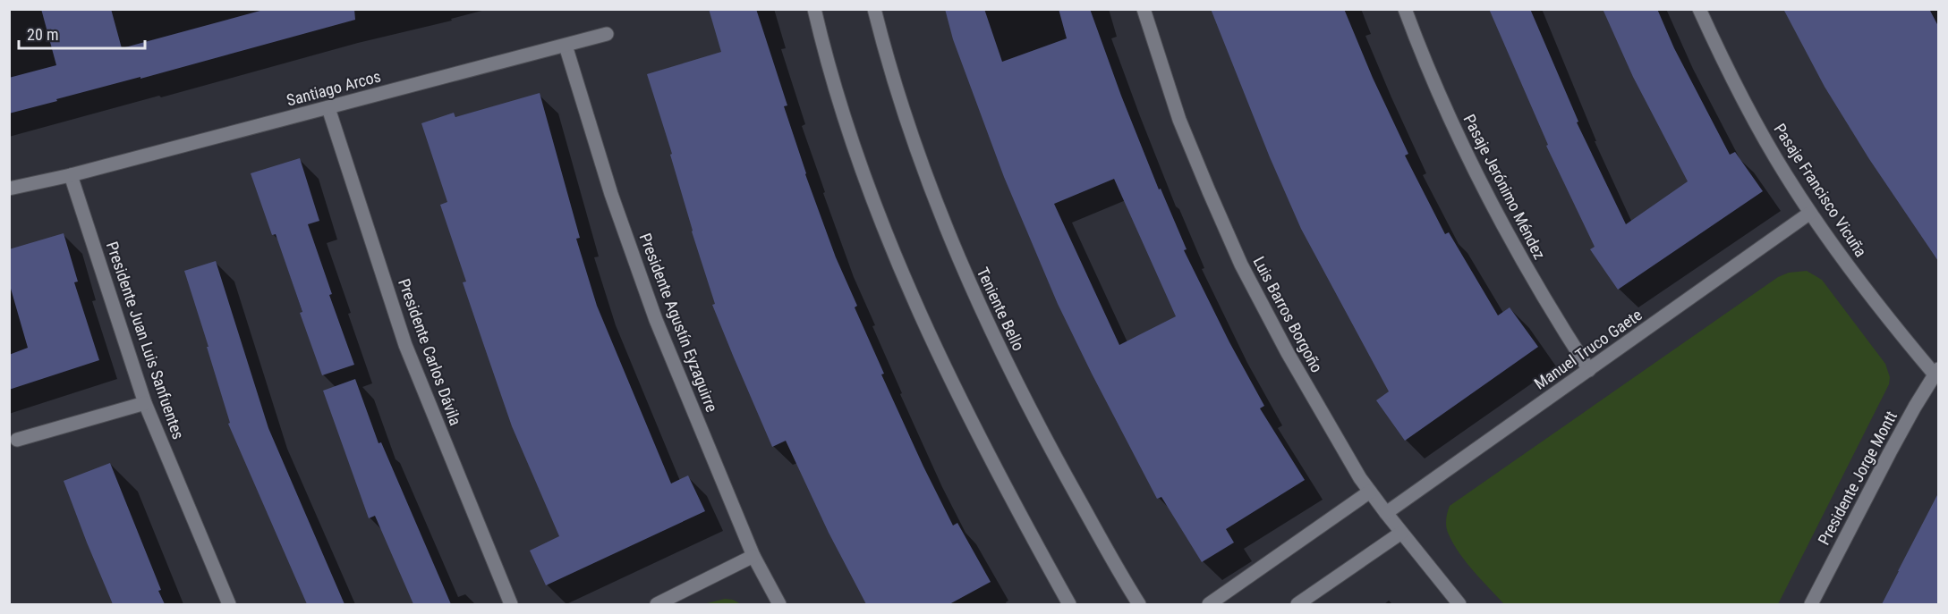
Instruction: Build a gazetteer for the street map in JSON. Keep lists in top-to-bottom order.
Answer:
{
  "streets": {
    "street": [
      "Santiago Arcos",
      "Pasaje Jerónimo Méndez",
      "Pasaje Francisco Vicuña",
      "Teniente Bello",
      "Luis Barros Borgoño",
      "Presidente Agustín Eyzaguirre",
      "Presidente Juan Luis Sanfuentes",
      "Manuel Truco Gaete",
      "Presidente Carlos Dávila",
      "Presidente Jorge Montt"
    ]
  },
  "crossings": [
    ["Santiago Arcos", "Presidente Agustín Eyzaguirre"],
    ["Santiago Arcos", "Presidente Juan Luis Sanfuentes"],
    ["Santiago Arcos", "Presidente Carlos Dávila"],
    ["Pasaje Jerónimo Méndez", "Manuel Truco Gaete"],
    ["Pasaje Francisco Vicuña", "Manuel Truco Gaete"],
    ["Pasaje Francisco Vicuña", "Presidente Jorge Montt"],
    ["Luis Barros Borgoño", "Manuel Truco Gaete"]
  ],
  "scale_bar": "20 m"
}
